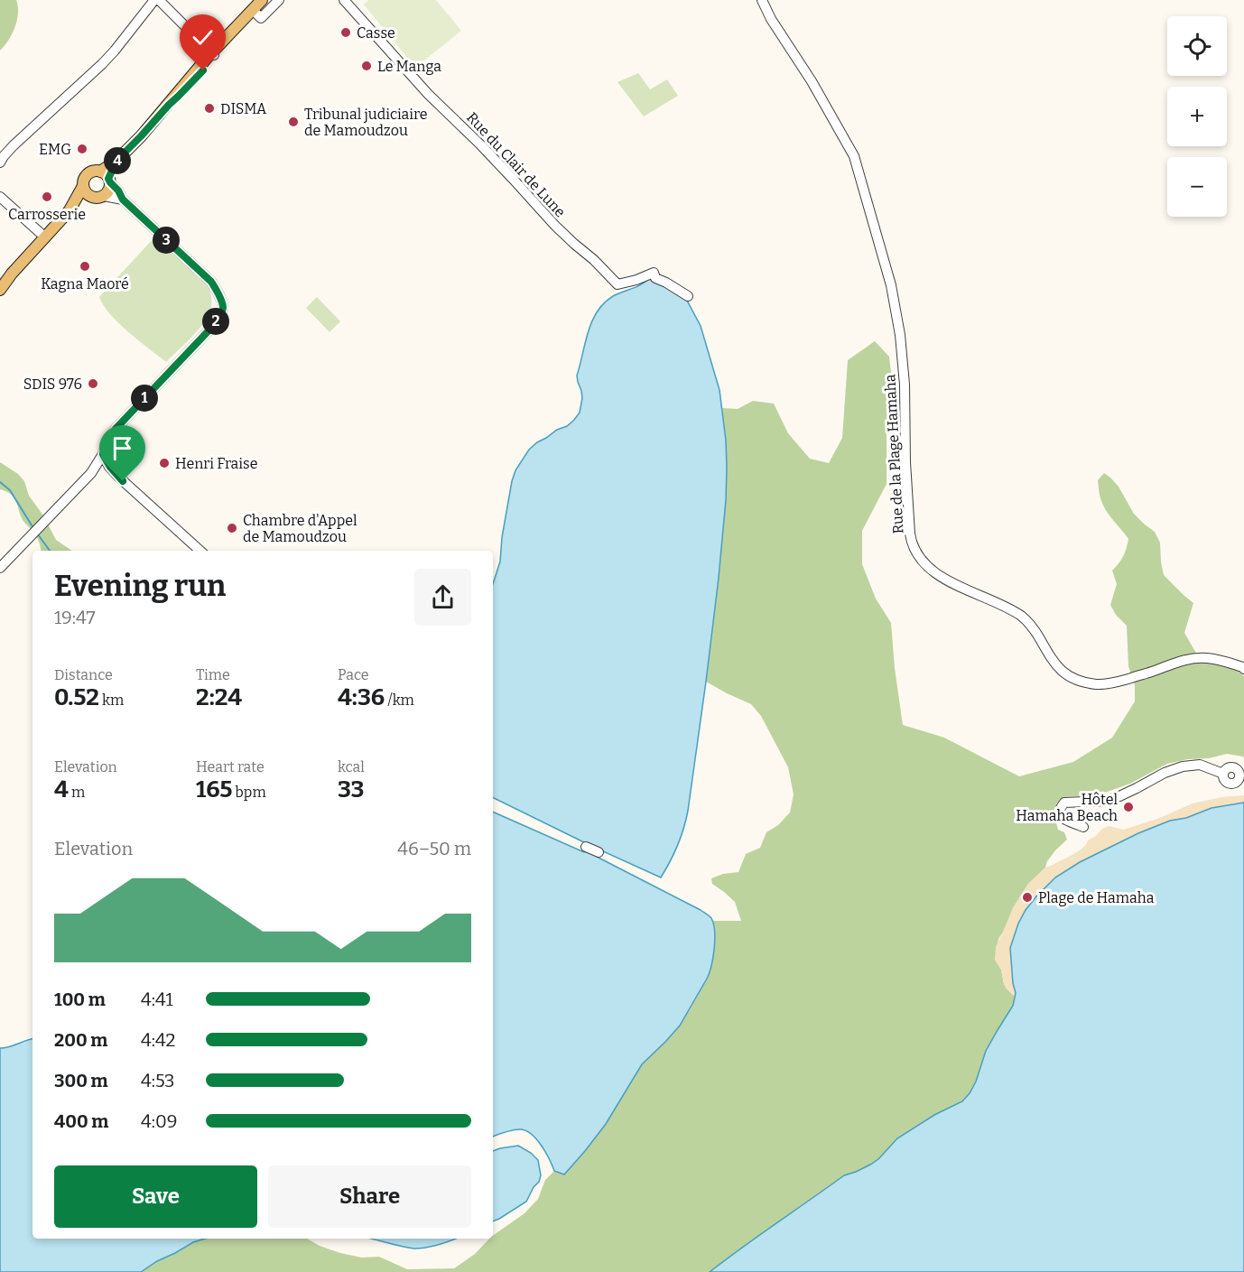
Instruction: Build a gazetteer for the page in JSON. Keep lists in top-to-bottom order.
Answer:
{
  "streets": {
    "street": ["Rue du Clair de Lune", "Rue de la Plage Hamaha"]
  },
  "places": [
    "Casse",
    "Le Manga",
    "DISMA",
    "Tribunal judiciaire de Mamoudzou",
    "EMG",
    "Carrosserie",
    "Kagna Maoré",
    "SDIS 976",
    "Henri Fraise",
    "Chambre d'Appel de Mamoudzou",
    "Hôtel Hamaha Beach",
    "Plage de Hamaha"
  ],
  "page": {
    "map_buttons": ["+", "−"],
    "pins": [
      "4",
      "3",
      "2",
      "1"
    ],
    "heading": ["Evening run", "19:47"],
    "stats": [
      ["Distance", "0.52 km"],
      ["Time", "2:24"],
      ["Pace", "4:36 /km"],
      ["Elevation", "4 m"],
      ["Heart rate", "165 bpm"],
      ["kcal", "33"]
    ],
    "chart": ["Elevation", "46–50 m"],
    "list": [
      {
        "name": "100 m",
        "note": "4:41"
      },
      {
        "name": "200 m",
        "note": "4:42"
      },
      {
        "name": "300 m",
        "note": "4:53"
      },
      {
        "name": "400 m",
        "note": "4:09"
      }
    ],
    "buttons": ["Save", "Share"]
  }
}
